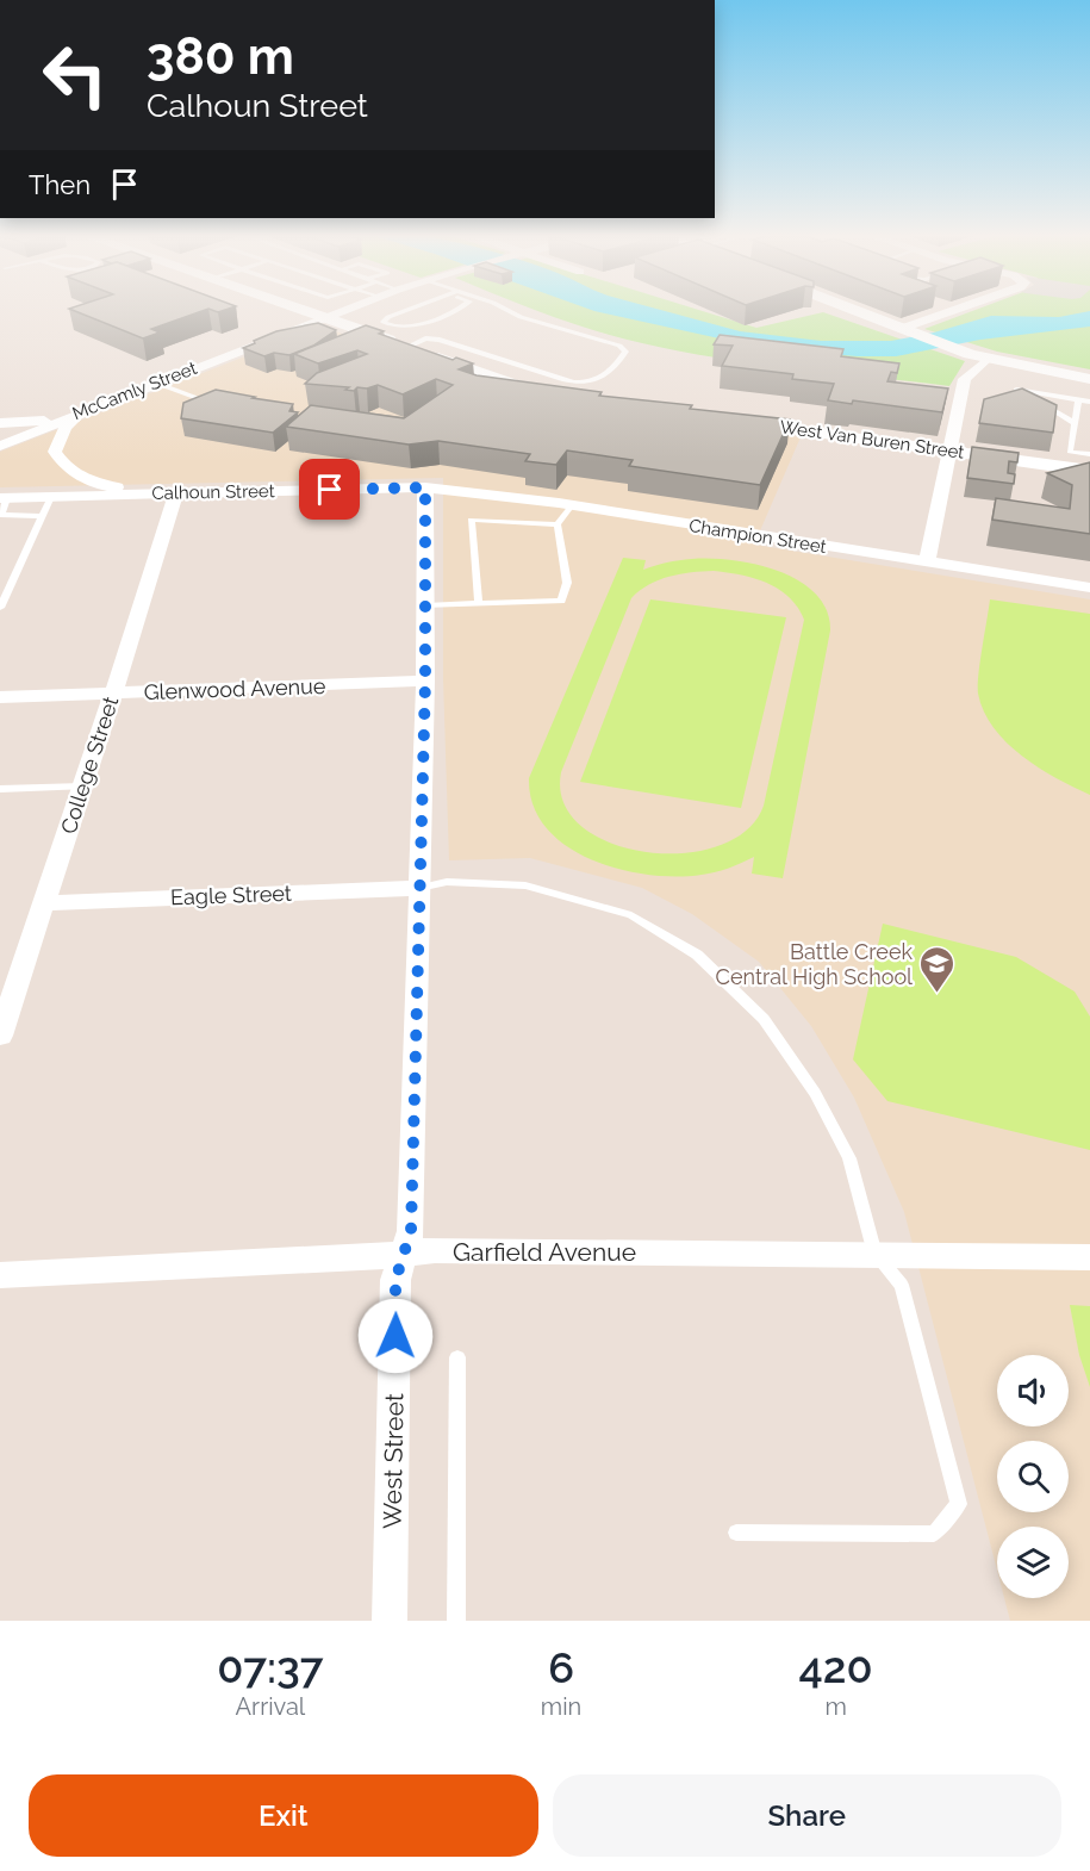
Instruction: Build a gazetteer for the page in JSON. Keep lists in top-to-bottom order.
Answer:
{
  "streets": {
    "street": [
      "McCamly Street",
      "West Van Buren Street",
      "Calhoun Street",
      "Champion Street",
      "Glenwood Avenue",
      "College Street",
      "Eagle Street",
      "Garfield Avenue",
      "West Street"
    ]
  },
  "crossings": [
    ["Calhoun Street", "Champion Street"],
    ["Calhoun Street", "College Street"],
    ["Calhoun Street", "West Street"],
    ["Champion Street", "West Street"],
    ["Glenwood Avenue", "College Street"],
    ["Glenwood Avenue", "West Street"],
    ["College Street", "Eagle Street"],
    ["Eagle Street", "West Street"],
    ["Garfield Avenue", "West Street"]
  ],
  "places": {
    "school or university": ["Battle Creek Central High School"]
  },
  "page": {
    "turn": ["380 m", "Calhoun Street"],
    "then": "Then",
    "eta": [
      "07:37",
      "Arrival",
      "6",
      "min",
      "420",
      "m"
    ],
    "buttons": ["Exit", "Share"]
  }
}
